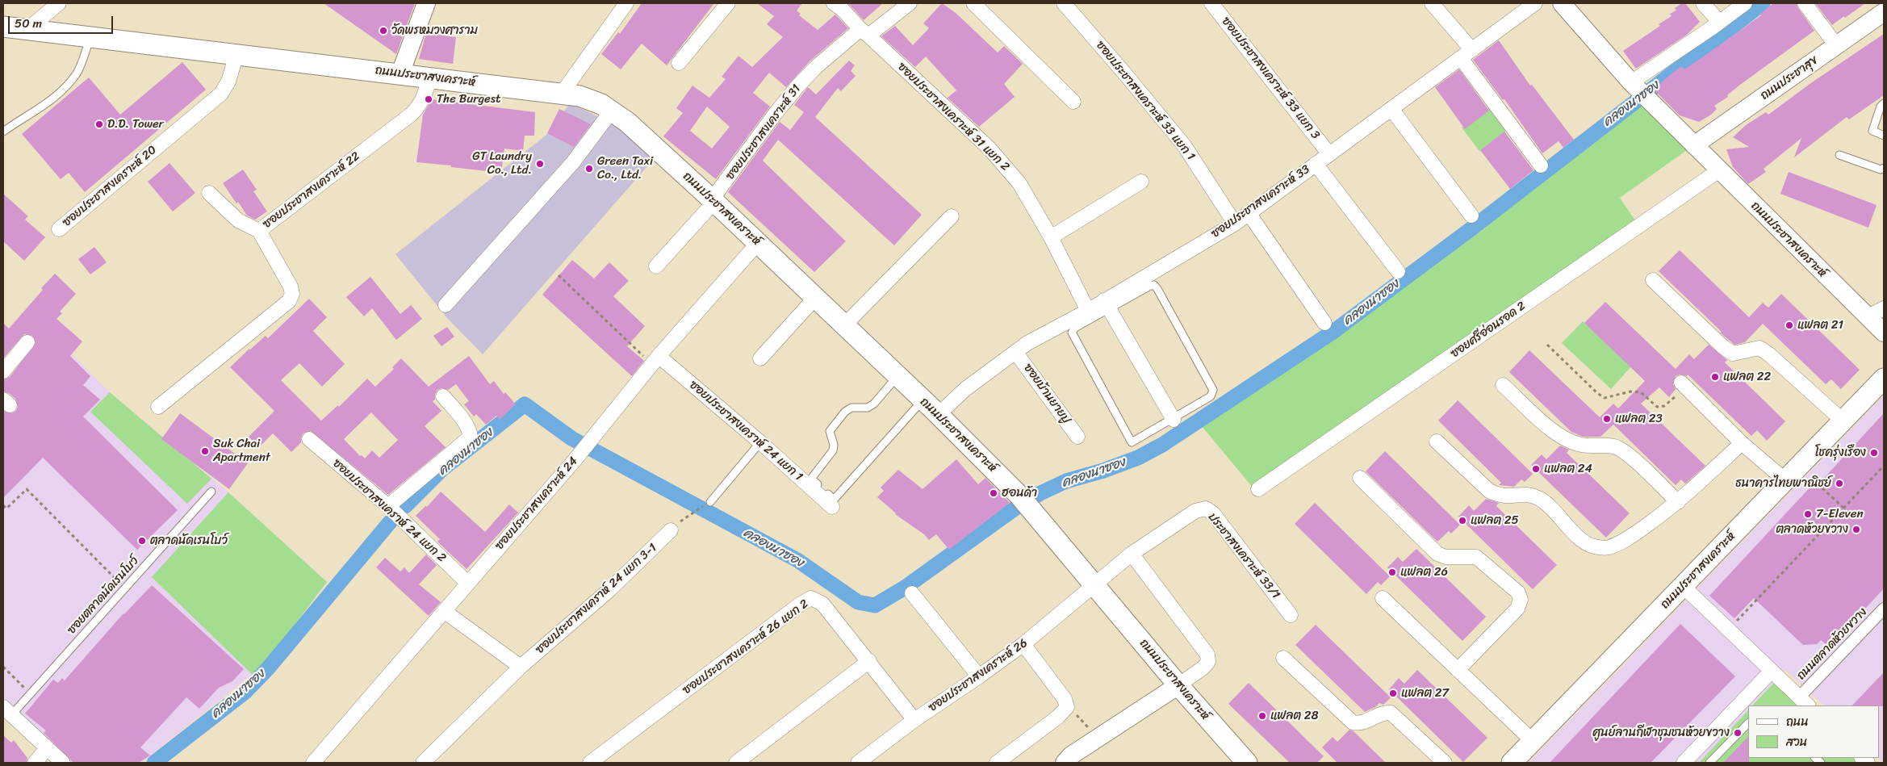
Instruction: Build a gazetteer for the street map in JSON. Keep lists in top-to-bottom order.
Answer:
{
  "streets": {
    "main road": ["ถนนประชาสงเคราะห์"],
    "street": [
      "ซอยประชาสงเคราะห์ 33 แยก 3",
      "ถนนประชาสุข",
      "ซอยประชาสงเคราะห์ 33 แยก 1",
      "ซอยประชาสงเคราะห์ 31 แยก 2",
      "ซอยประชาสงเคราะห์ 31",
      "ซอยประชาสงเคราะห์ 20",
      "ซอยประชาสงเคราะห์ 22",
      "ซอยประชาสงเคราะห์ 33",
      "ซอยศรีอ่อนรอด 2",
      "ซอยบ้านยายปู",
      "ซอยประชาสงเคราห์ 24 แยก 1",
      "ซอยประชาสงเคราะห์ 24",
      "ซอยประชาสงเคราห์ 24 แยก 2",
      "ประชาสงเคราะห์ 33/1",
      "ซอยประชาสงเคราห์ 24 แยก 3-1",
      "ถนนตลาดห้วยขวาง",
      "ซอยประชาสงเคราะห์ 26 แยก 2",
      "ซอยประชาสงเคราะห์ 26"
    ],
    "lane": ["ซอยตลาดนัดเรนโบว์"]
  },
  "crossings": [
    ["ถนนประชาสงเคราะห์", "ถนนประชาสุข"],
    ["ถนนประชาสงเคราะห์", "ซอยประชาสงเคราะห์ 31"],
    ["ถนนประชาสงเคราะห์", "ซอยประชาสงเคราะห์ 20"],
    ["ถนนประชาสงเคราะห์", "ซอยประชาสงเคราะห์ 22"],
    ["ถนนประชาสงเคราะห์", "ซอยประชาสงเคราะห์ 33"],
    ["ถนนประชาสงเคราะห์", "ซอยศรีอ่อนรอด 2"],
    ["ถนนประชาสงเคราะห์", "ซอยประชาสงเคราะห์ 24"],
    ["ถนนประชาสงเคราะห์", "ประชาสงเคราะห์ 33/1"],
    ["ถนนประชาสงเคราะห์", "ซอยประชาสงเคราะห์ 26"],
    ["ซอยประชาสงเคราะห์ 33 แยก 3", "ซอยประชาสงเคราะห์ 33"],
    ["ซอยประชาสงเคราะห์ 33 แยก 1", "ซอยประชาสงเคราะห์ 33"],
    ["ซอยประชาสงเคราะห์ 31 แยก 2", "ซอยประชาสงเคราะห์ 31"],
    ["ซอยประชาสงเคราะห์ 31 แยก 2", "ซอยประชาสงเคราะห์ 33"],
    ["ซอยประชาสงเคราะห์ 33", "ซอยบ้านยายปู"],
    ["ซอยประชาสงเคราห์ 24 แยก 1", "ซอยประชาสงเคราะห์ 24"],
    ["ซอยประชาสงเคราะห์ 24", "ซอยประชาสงเคราห์ 24 แยก 2"],
    ["ประชาสงเคราะห์ 33/1", "ซอยประชาสงเคราะห์ 26"],
    ["ซอยประชาสงเคราะห์ 26 แยก 2", "ซอยประชาสงเคราะห์ 26"]
  ],
  "water": ["คลองนาซอง"],
  "places": [
    "วัดพรหมวงศาราม",
    "The Burgest",
    "D.D. Tower",
    "GT Laundry Co., Ltd.",
    "Green Taxi Co., Ltd.",
    "แฟลต 21",
    "แฟลต 22",
    "แฟลต 23",
    "Suk Chai Apartment",
    "โชครุ่งเรือง",
    "แฟลต 24",
    "ธนาคารไทยพาณิชย์",
    "ฮอนด้า",
    "7-Eleven",
    "แฟลต 25",
    "ตลาดห้วยขวาง",
    "ตลาดนัดเรนโบว์",
    "แฟลต 26",
    "แฟลต 27",
    "แฟลต 28",
    "ศูนย์ลานกีฬาชุมชนห้วยขวาง"
  ],
  "legend": ["ถนน", "สวน"],
  "scale_bar": "50 m"
}
